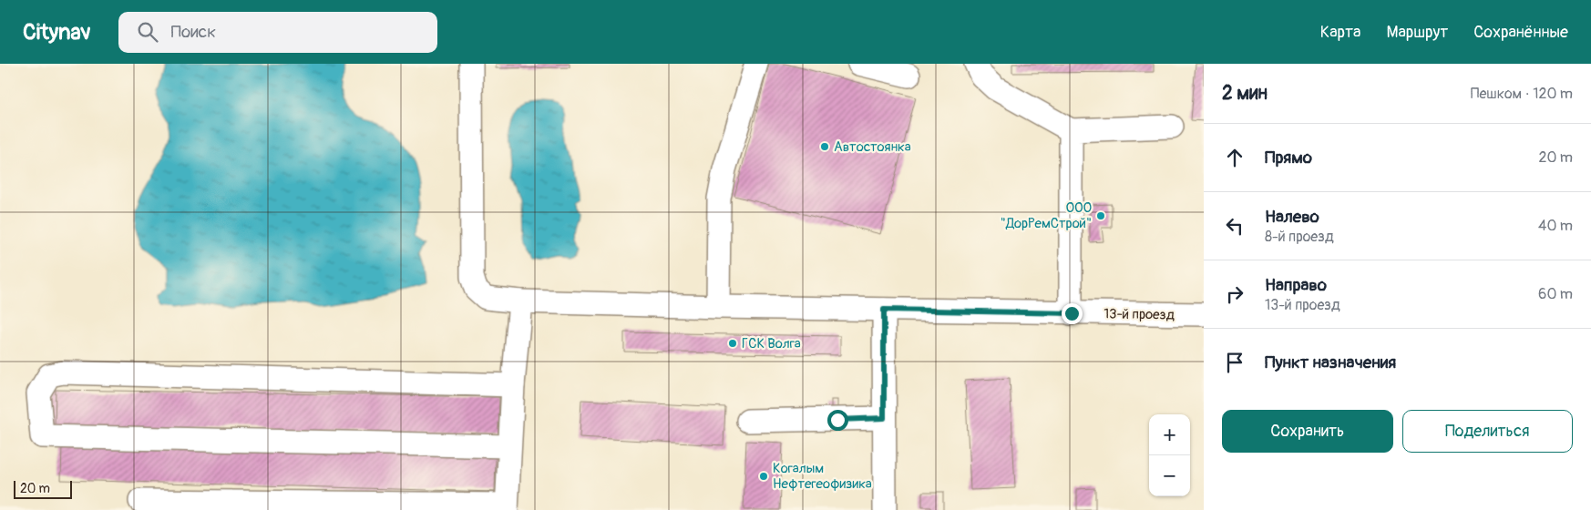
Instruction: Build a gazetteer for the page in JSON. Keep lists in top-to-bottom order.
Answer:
{
  "streets": {
    "street": ["13-й проезд"]
  },
  "places": [
    "Автостоянка",
    "ООО \"ДорРемСтрой\"",
    "ГСК Волга",
    "Когалым Нефтегеофизика"
  ],
  "scale_bar": "20 m",
  "page": {
    "header": "Citynav",
    "search": "Поиск",
    "nav": ["Карта", "Маршрут", "Сохранённые"],
    "heading": ["2 мин", "Пешком · 120 m"],
    "list": [
      ["Прямо", "20 m"],
      ["Налево", "8-й проезд", "40 m"],
      ["Направо", "13-й проезд", "60 m"],
      "Пункт назначения"
    ],
    "buttons": ["Сохранить", "Поделиться"],
    "map_buttons": ["+", "−"],
    "scale": "20 m"
  }
}
